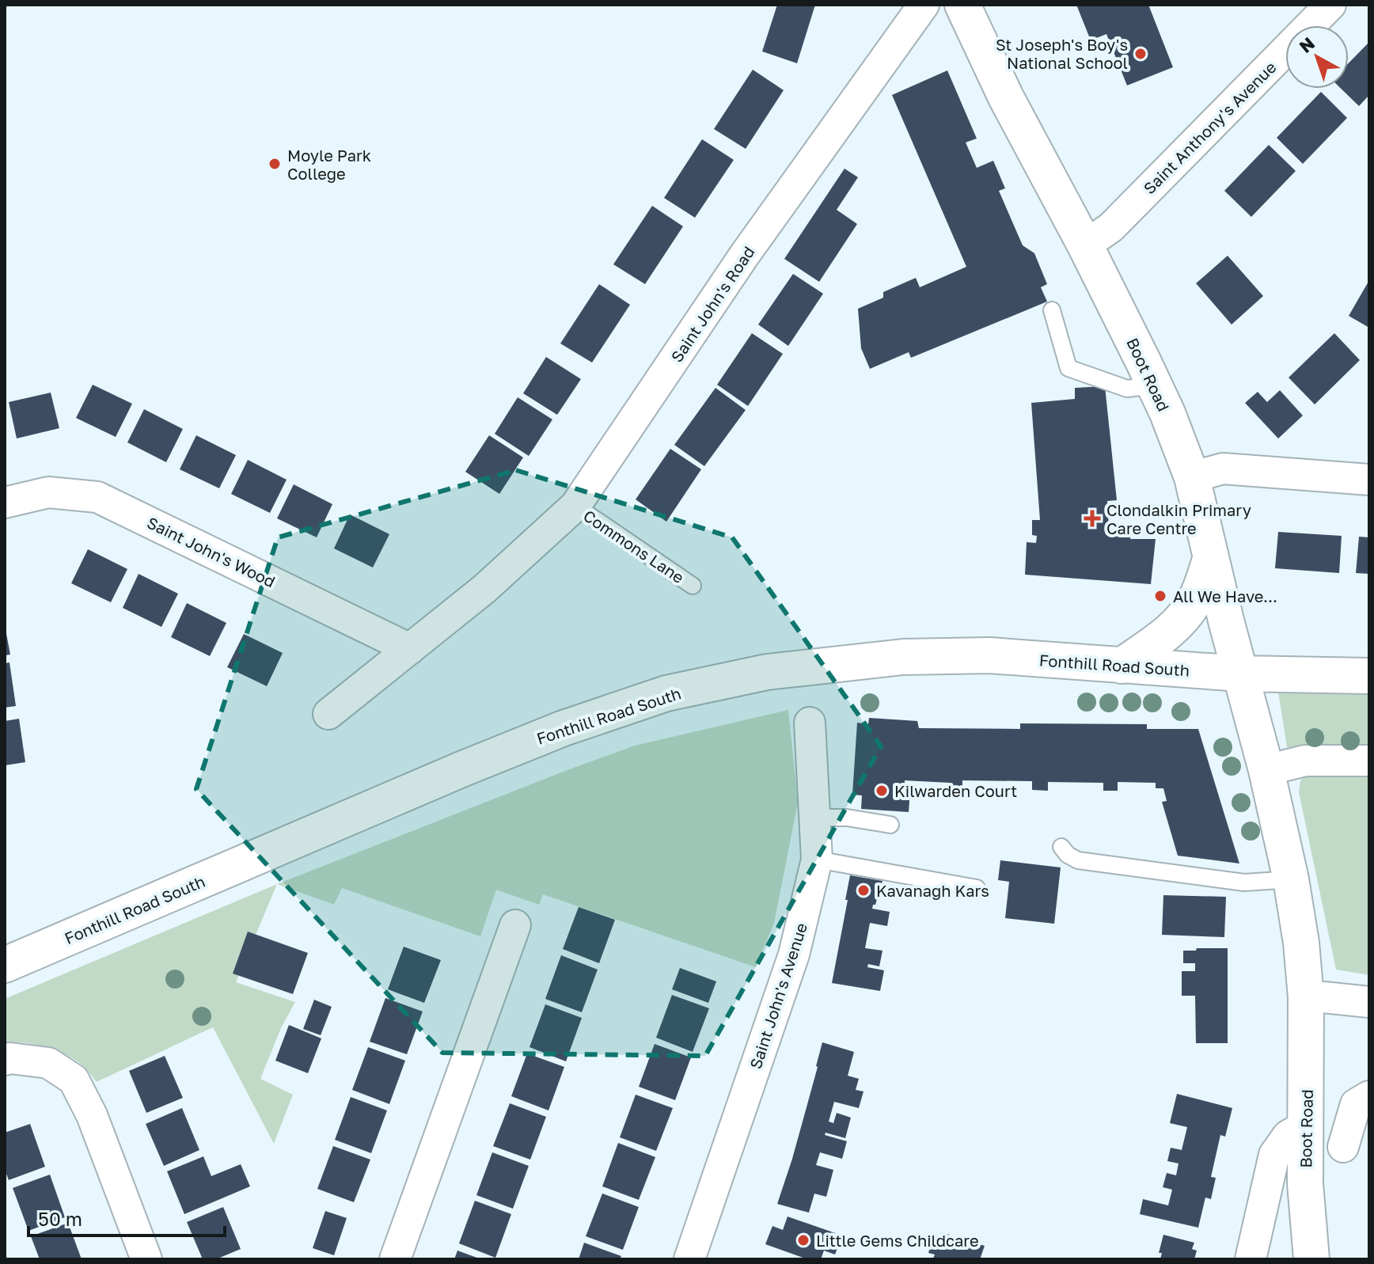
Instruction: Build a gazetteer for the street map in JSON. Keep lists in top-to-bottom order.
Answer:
{
  "streets": {
    "main road": ["Boot Road", "Fonthill Road South"],
    "street": [
      "Saint Anthony's Avenue",
      "Saint John's Road",
      "Saint John's Wood",
      "Saint John's Avenue"
    ],
    "lane": ["Commons Lane"]
  },
  "crossings": [
    ["Saint Anthony's Avenue", "Boot Road"],
    ["Saint John's Road", "Commons Lane"],
    ["Saint John's Road", "Saint John's Wood"],
    ["Boot Road", "Fonthill Road South"]
  ],
  "places": {
    "other": [
      "St Joseph's Boy's National School",
      "Moyle Park College",
      "All We Have...",
      "Kilwarden Court",
      "Kavanagh Kars",
      "Little Gems Childcare"
    ],
    "health": ["Clondalkin Primary Care Centre"]
  },
  "scale_bar": "50 m",
  "north": "top left"
}
